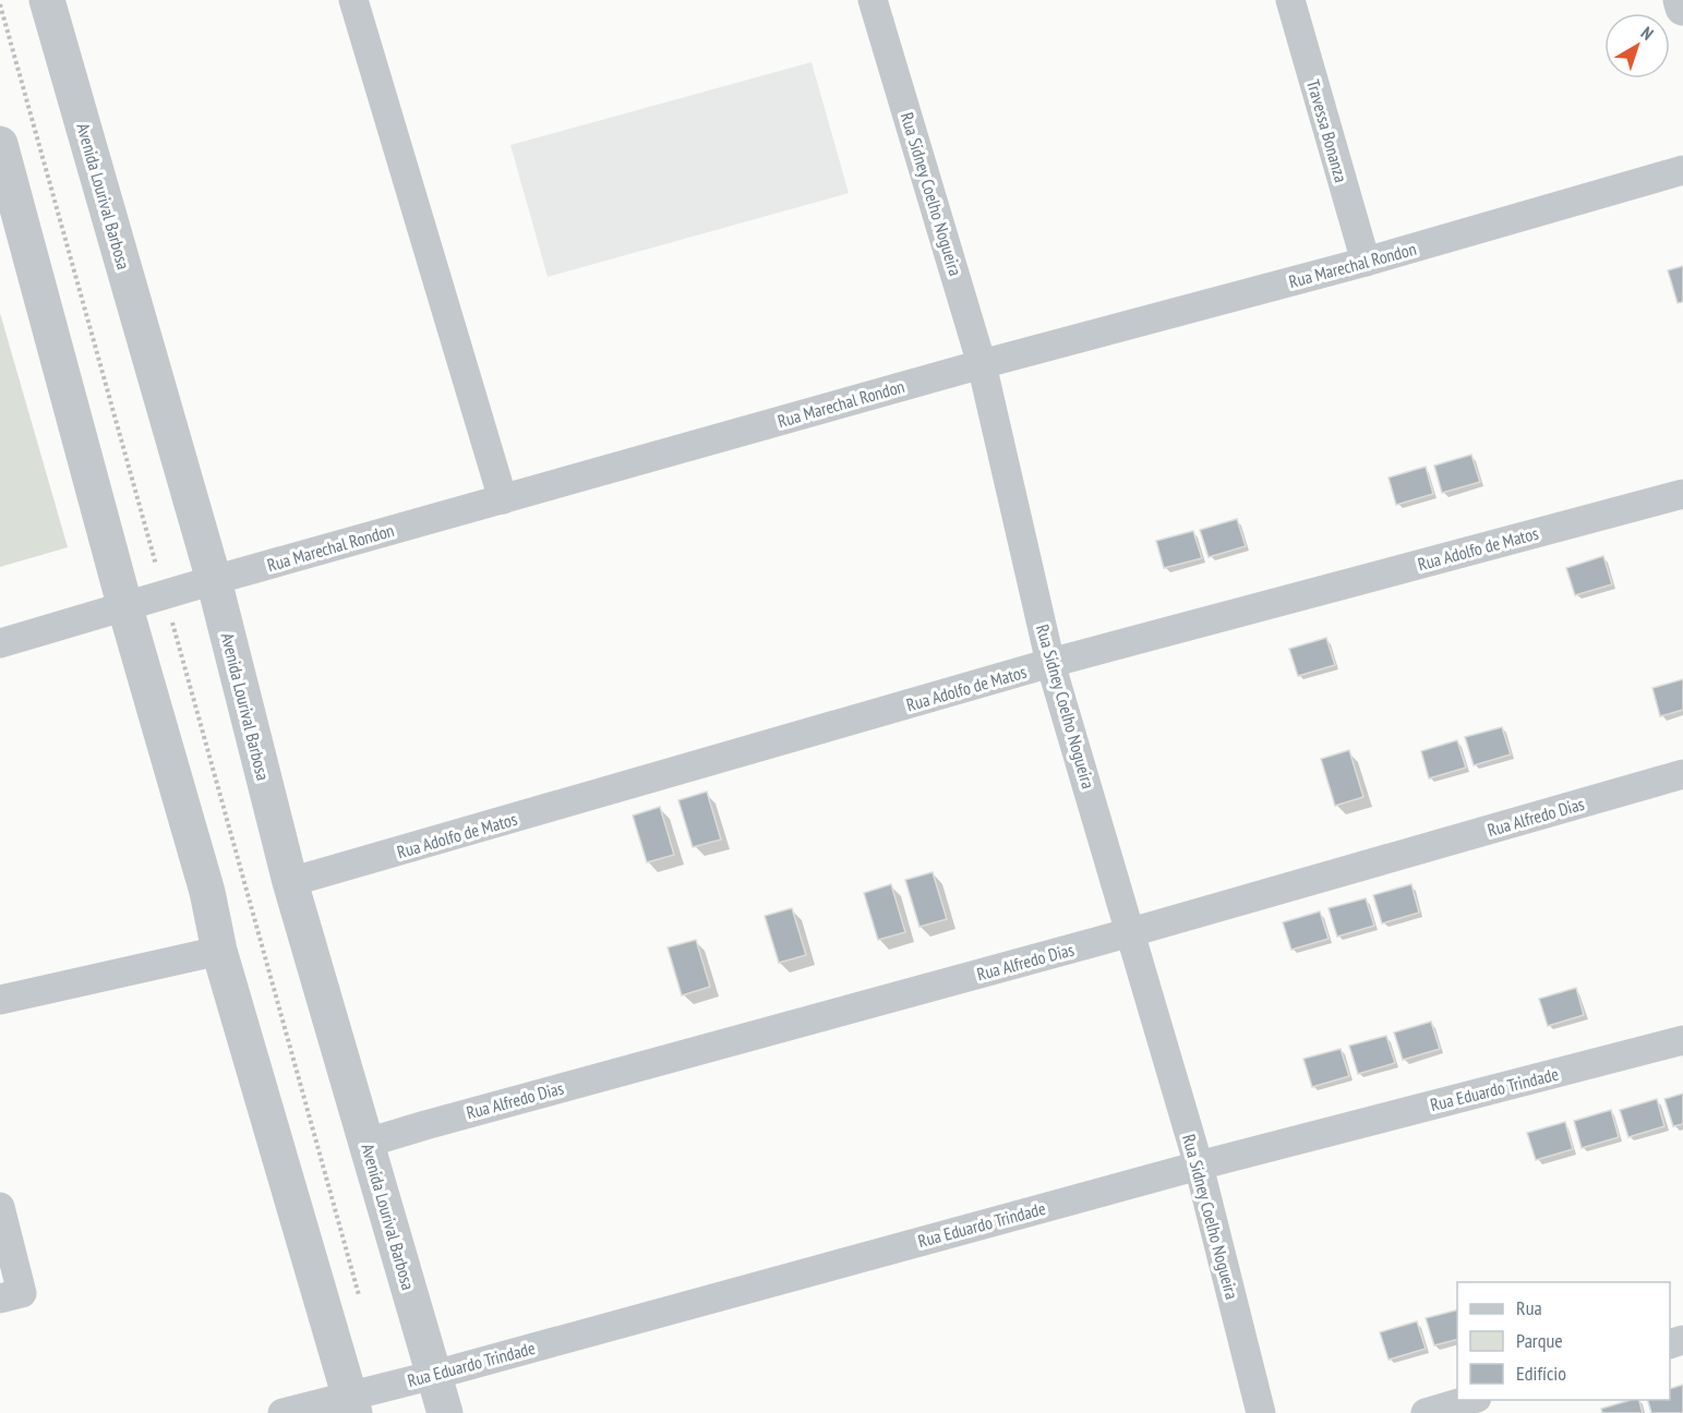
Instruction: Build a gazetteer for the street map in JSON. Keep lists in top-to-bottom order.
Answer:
{
  "streets": {
    "street": [
      "Travessa Bonanza",
      "Rua Sidney Coelho Nogueira",
      "Avenida Lourival Barbosa",
      "Rua Marechal Rondon",
      "Rua Adolfo de Matos",
      "Rua Alfredo Dias",
      "Rua Eduardo Trindade"
    ]
  },
  "crossings": [
    ["Travessa Bonanza", "Rua Marechal Rondon"],
    ["Rua Sidney Coelho Nogueira", "Rua Marechal Rondon"],
    ["Rua Sidney Coelho Nogueira", "Rua Adolfo de Matos"],
    ["Rua Sidney Coelho Nogueira", "Rua Alfredo Dias"],
    ["Rua Sidney Coelho Nogueira", "Rua Eduardo Trindade"],
    ["Avenida Lourival Barbosa", "Rua Marechal Rondon"],
    ["Avenida Lourival Barbosa", "Rua Adolfo de Matos"],
    ["Avenida Lourival Barbosa", "Rua Alfredo Dias"],
    ["Avenida Lourival Barbosa", "Rua Eduardo Trindade"]
  ],
  "legend": ["Rua", "Parque", "Edifício"],
  "north": "top right"
}
